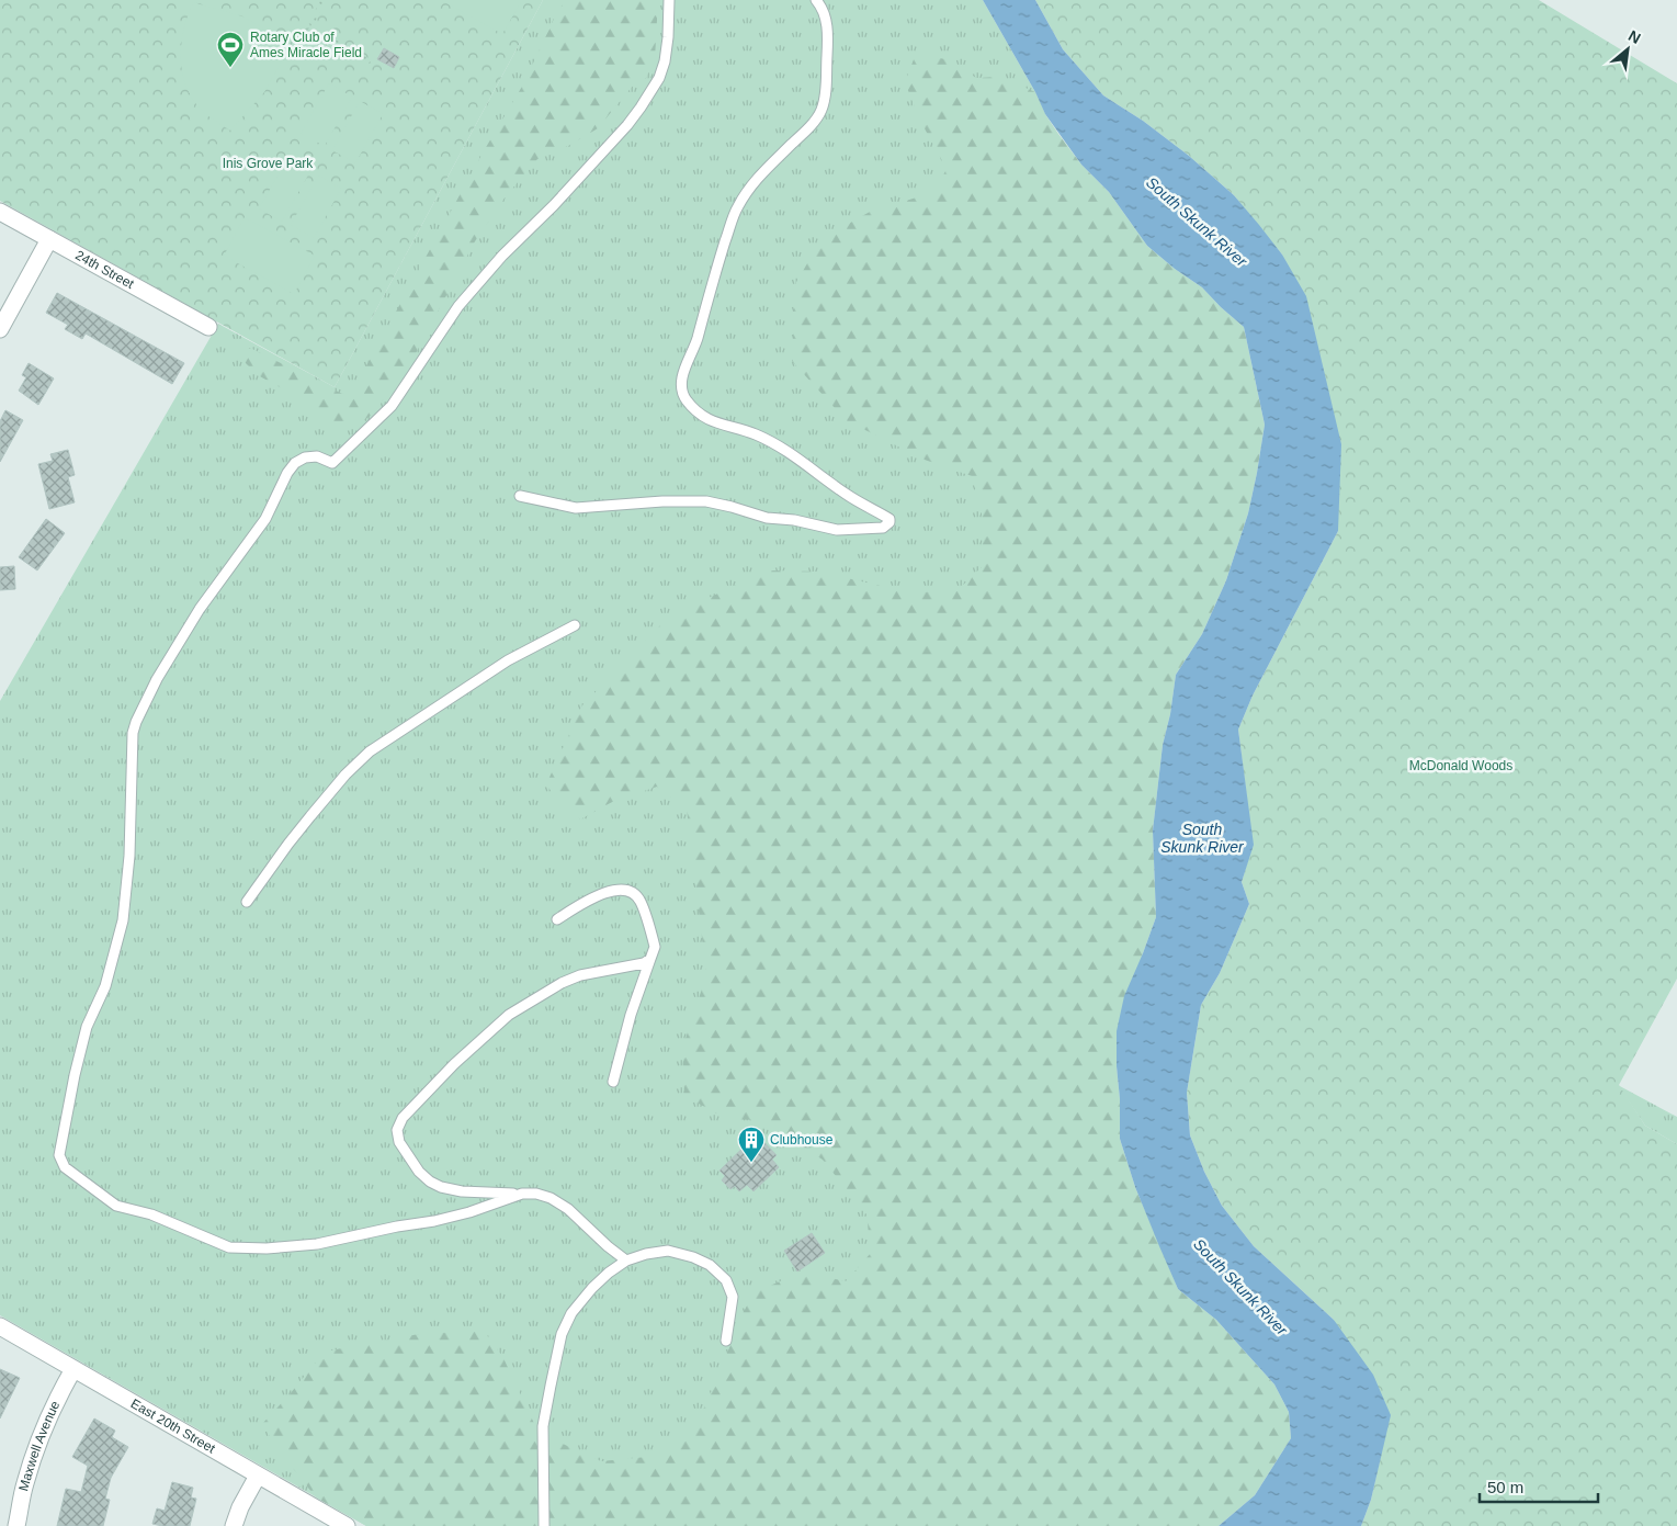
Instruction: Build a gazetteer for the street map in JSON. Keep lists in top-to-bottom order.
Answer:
{
  "streets": {
    "street": ["24th Street", "East 20th Street", "Maxwell Avenue"]
  },
  "crossings": [
    ["East 20th Street", "Maxwell Avenue"]
  ],
  "water": ["South Skunk River"],
  "parks": ["Inis Grove Park", "McDonald Woods"],
  "places": {
    "sports": ["Rotary Club of Ames Miracle Field"],
    "building": ["Clubhouse"]
  },
  "scale_bar": "50 m",
  "north": "top right"
}
